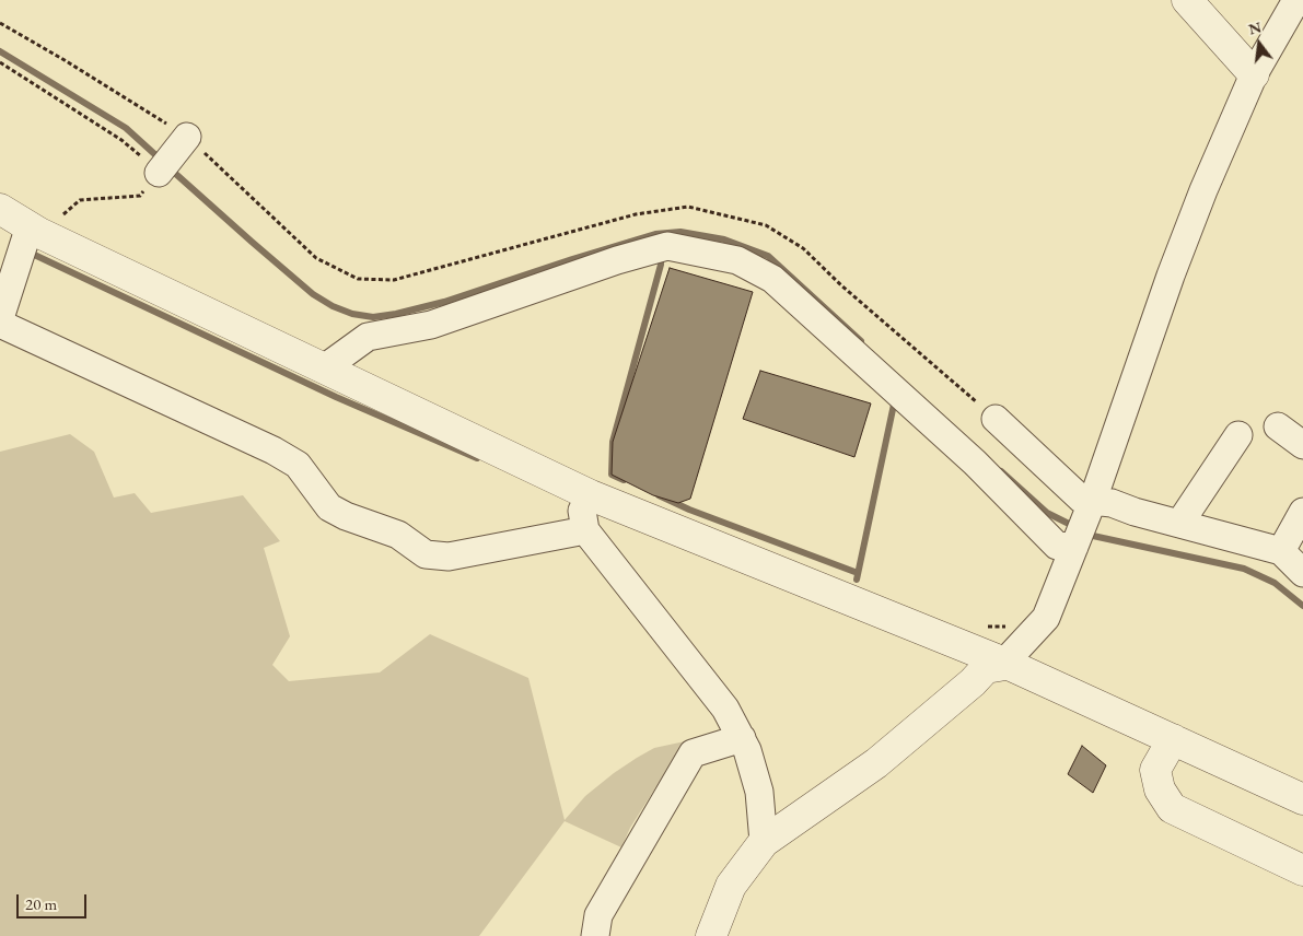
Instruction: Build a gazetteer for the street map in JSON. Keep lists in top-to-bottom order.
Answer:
{
  "scale_bar": "20 m",
  "north": "top"
}
